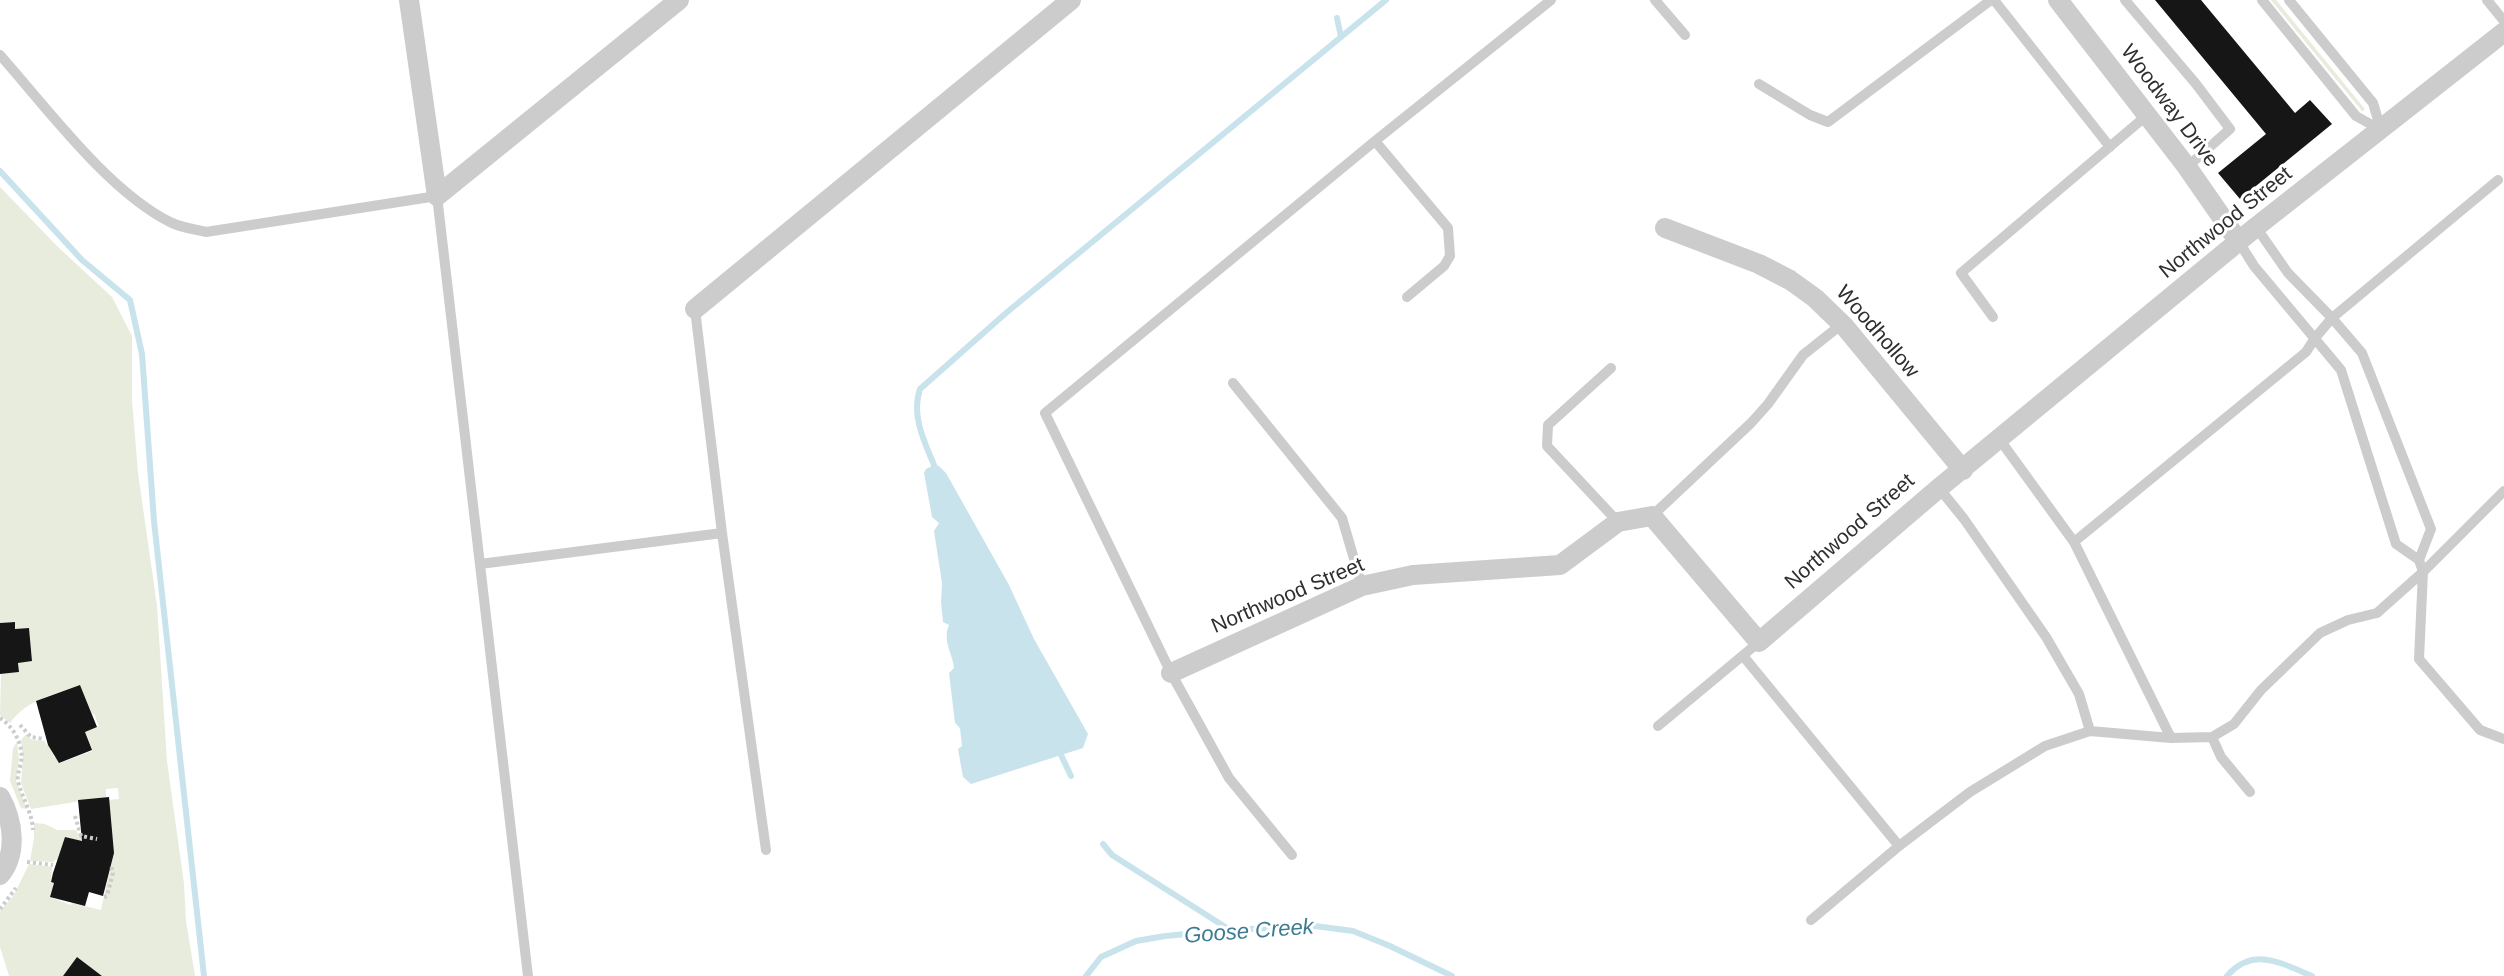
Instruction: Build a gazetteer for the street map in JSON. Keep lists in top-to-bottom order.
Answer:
{
  "streets": {
    "street": ["Woodway Drive", "Northwood Street", "Woodhollow"]
  },
  "crossings": [
    ["Woodway Drive", "Northwood Street"],
    ["Northwood Street", "Woodhollow"]
  ],
  "water": ["Goose Creek"]
}
